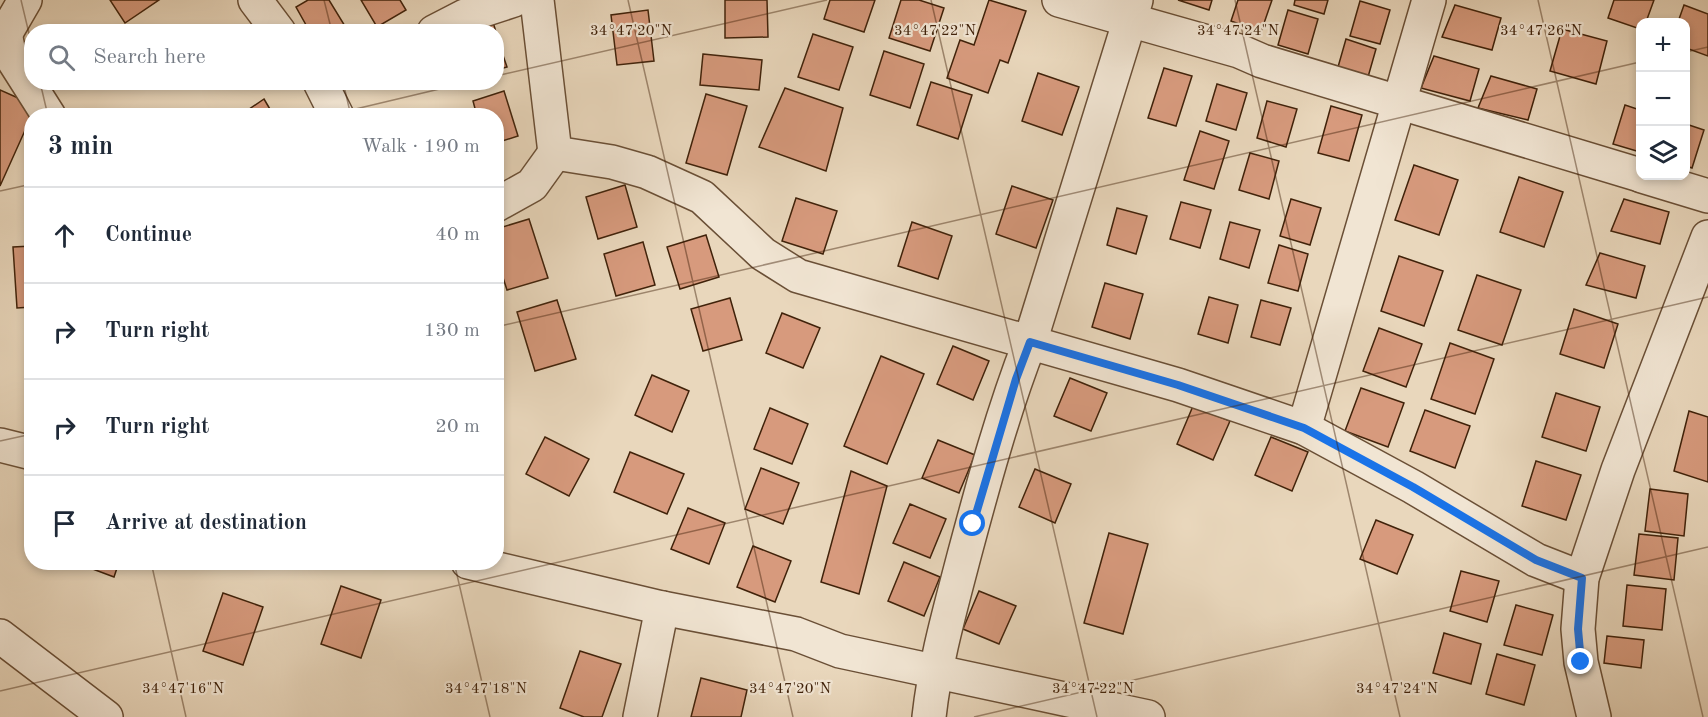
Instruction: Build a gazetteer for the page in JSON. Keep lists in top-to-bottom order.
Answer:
{
  "page": {
    "map_buttons": ["+", "−"],
    "search": "Search here",
    "heading": ["3 min", "Walk · 190 m"],
    "list": [
      ["Continue", "40 m"],
      ["Turn right", "130 m"],
      ["Turn right", "20 m"],
      "Arrive at destination"
    ]
  },
  "coordinates": [
    "34°47'20\"N",
    "34°47'22\"N",
    "34°47'24\"N",
    "34°47'26\"N",
    "34°47'16\"N",
    "34°47'18\"N"
  ]
}
